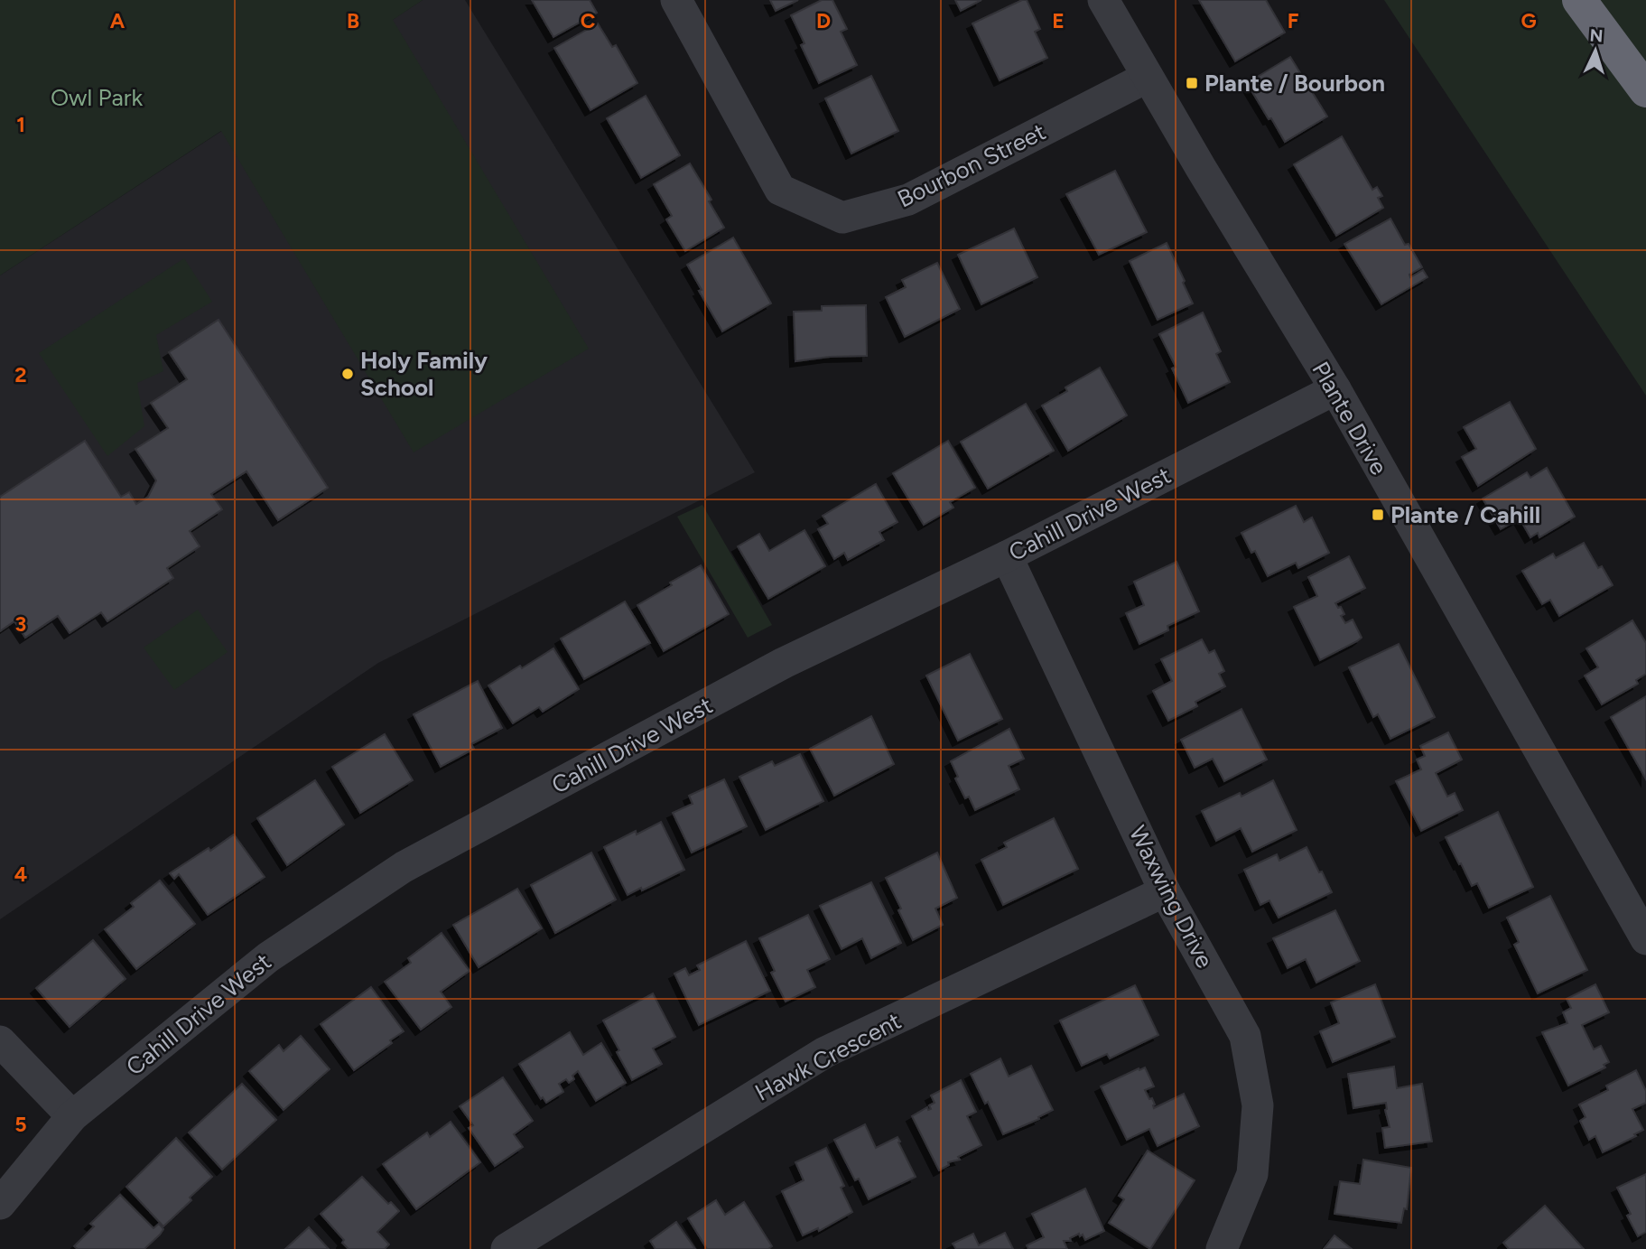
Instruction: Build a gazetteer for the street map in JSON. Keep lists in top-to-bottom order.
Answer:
{
  "streets": {
    "street": [
      "Bourbon Street",
      "Plante Drive",
      "Cahill Drive West",
      "Waxwing Drive",
      "Hawk Crescent"
    ]
  },
  "crossings": [
    ["Bourbon Street", "Plante Drive"],
    ["Plante Drive", "Cahill Drive West"],
    ["Cahill Drive West", "Waxwing Drive"],
    ["Waxwing Drive", "Hawk Crescent"]
  ],
  "parks": ["Owl Park"],
  "places": {
    "transit": ["Plante / Bourbon", "Plante / Cahill"],
    "other": ["Holy Family School"]
  },
  "north": "top",
  "grid": {
    "columns": [
      "A",
      "B",
      "C",
      "D",
      "E",
      "F",
      "G"
    ],
    "rows": [
      "1",
      "2",
      "3",
      "4",
      "5"
    ]
  }
}
